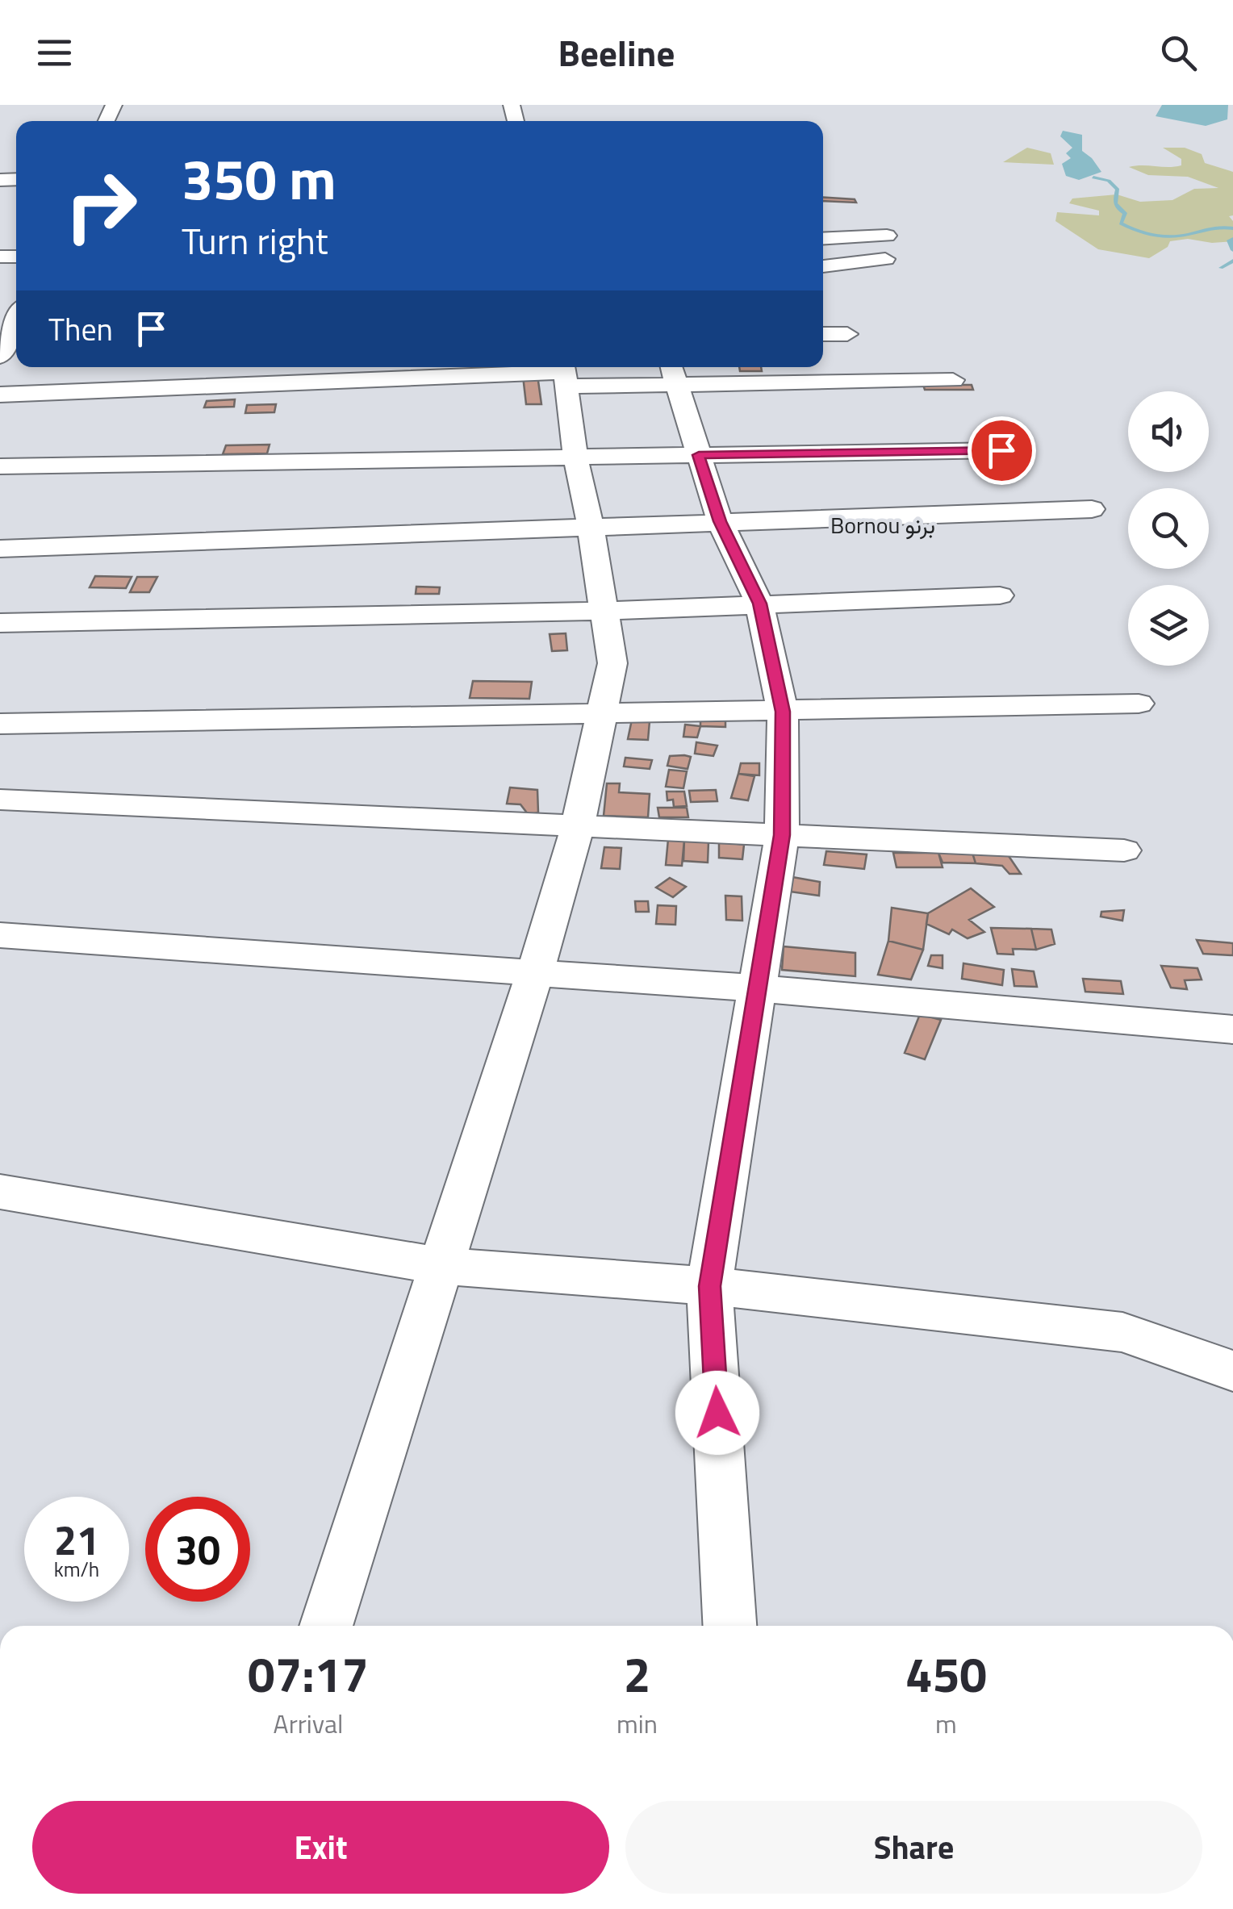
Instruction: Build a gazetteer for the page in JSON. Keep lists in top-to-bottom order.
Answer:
{
  "districts": ["Bornou برنو"],
  "page": {
    "header": "Beeline",
    "turn": ["350 m", "Turn right"],
    "then": "Then",
    "speed": "21 km/h",
    "limit": "30",
    "eta": [
      "07:17",
      "Arrival",
      "2",
      "min",
      "450",
      "m"
    ],
    "buttons": ["Exit", "Share"]
  }
}
